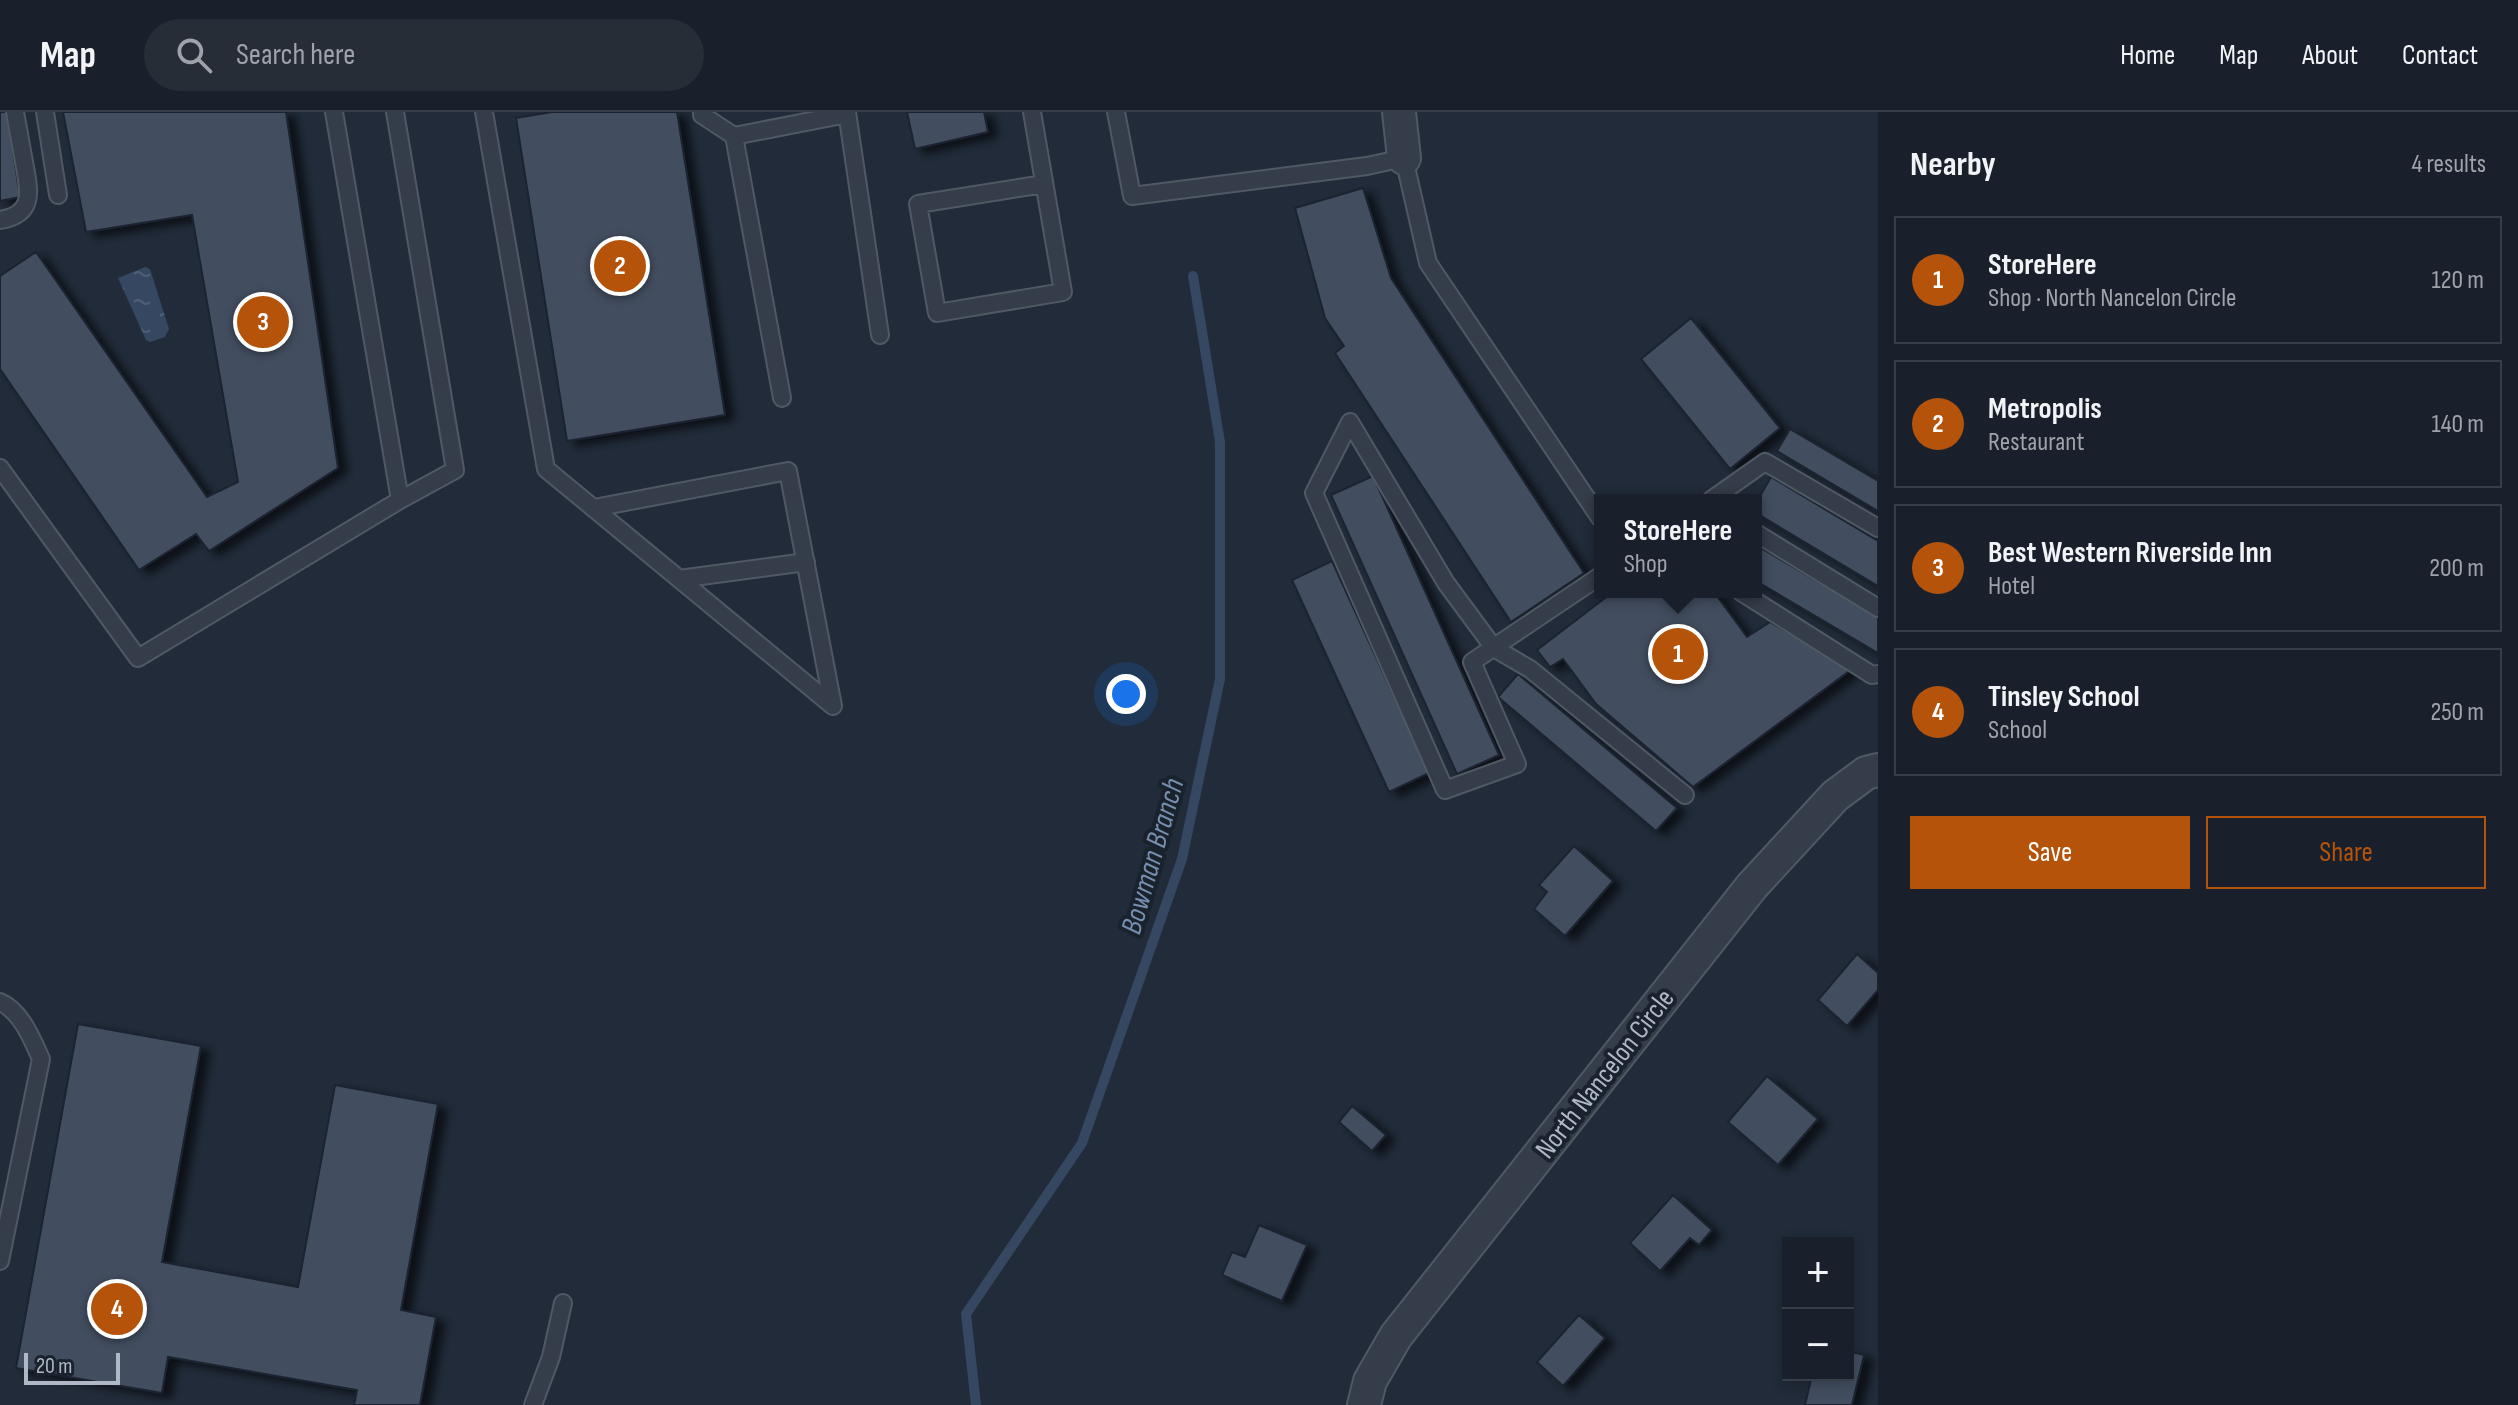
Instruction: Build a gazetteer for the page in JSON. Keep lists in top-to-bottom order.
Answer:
{
  "streets": {
    "street": ["North Nancelon Circle"]
  },
  "water": ["Bowman Branch"],
  "scale_bar": "20 m",
  "page": {
    "header": "Map",
    "search": "Search here",
    "nav": [
      "Home",
      "Map",
      "About",
      "Contact"
    ],
    "heading": ["Nearby", "4 results"],
    "list": [
      {
        "mark": "1",
        "name": "StoreHere",
        "note": "Shop · North Nancelon Circle",
        "value": "120 m"
      },
      {
        "mark": "2",
        "name": "Metropolis",
        "note": "Restaurant",
        "value": "140 m"
      },
      {
        "mark": "3",
        "name": "Best Western Riverside Inn",
        "note": "Hotel",
        "value": "200 m"
      },
      {
        "mark": "4",
        "name": "Tinsley School",
        "note": "School",
        "value": "250 m"
      }
    ],
    "pins": [
      "2",
      "3",
      "1",
      "4"
    ],
    "popup": ["StoreHere", "Shop"],
    "buttons": ["Save", "Share"],
    "map_buttons": ["+", "−"],
    "scale": "20 m"
  }
}
